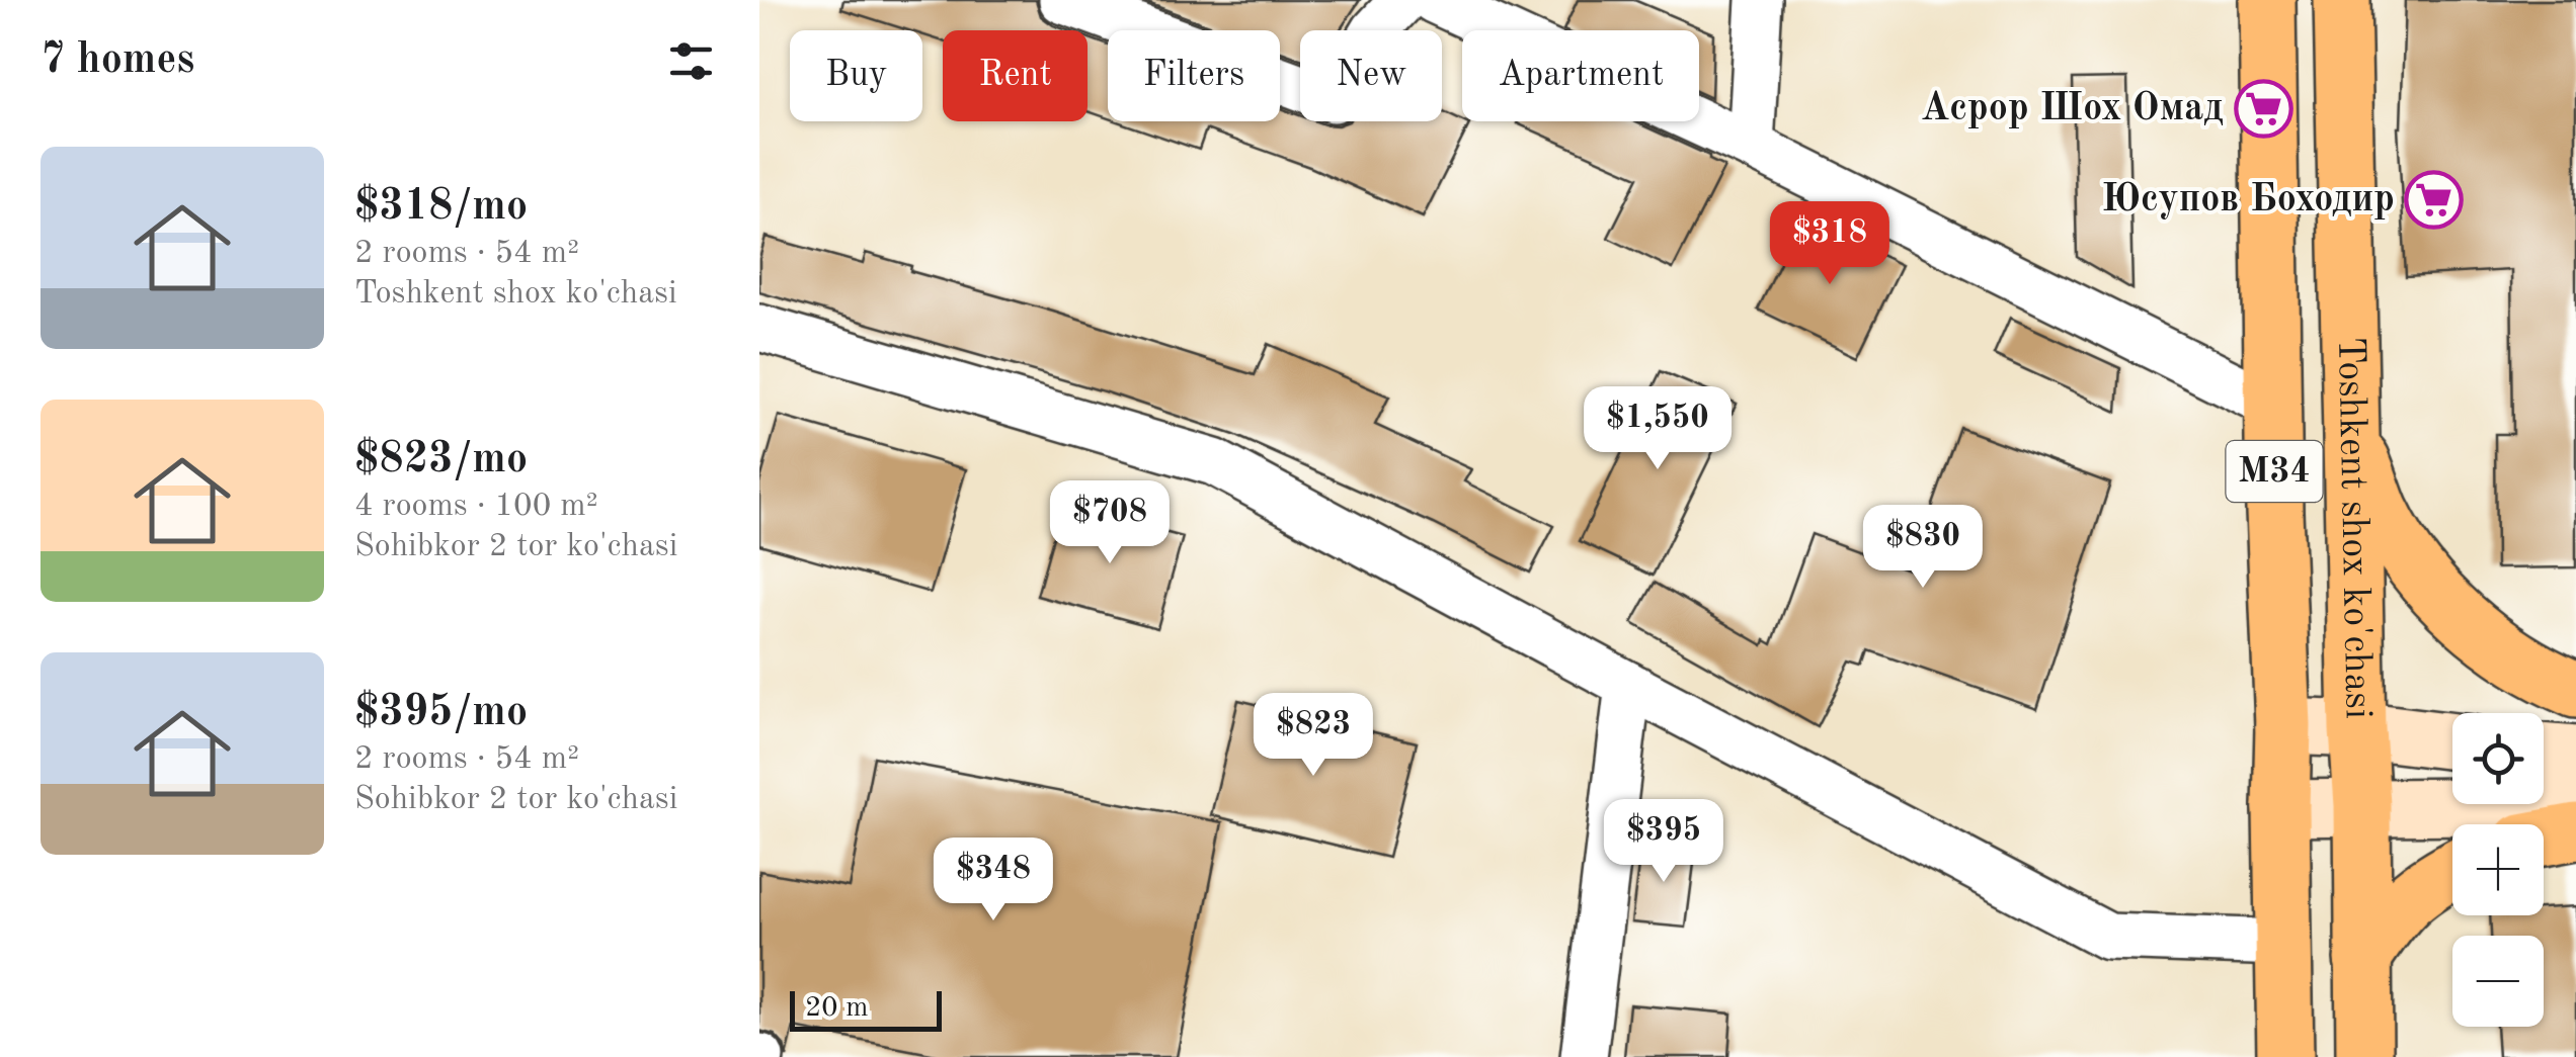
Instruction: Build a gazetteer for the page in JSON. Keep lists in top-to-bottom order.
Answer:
{
  "streets": {
    "main road": ["M34", "Toshkent shox ko'chasi"]
  },
  "places": {
    "supermarket": ["Асрор Шох Омад", "Юсупов Боходир"]
  },
  "scale_bar": "20 m",
  "page": {
    "heading": "7 homes",
    "chip": [
      "Buy",
      "Rent",
      "Filters",
      "New",
      "Apartment"
    ],
    "list": [
      {
        "name": "$318/mo",
        "note": "2 rooms · 54 m² · Toshkent shox ko'chasi"
      },
      {
        "name": "$823/mo",
        "note": "4 rooms · 100 m² · Sohibkor 2 tor ko'chasi"
      },
      {
        "name": "$395/mo",
        "note": "2 rooms · 54 m² · Sohibkor 2 tor ko'chasi"
      }
    ],
    "price": [
      "$318",
      "$1,550",
      "$708",
      "$830",
      "$823",
      "$395",
      "$348"
    ],
    "map_buttons": ["+", "−"],
    "scale": "20 m"
  }
}
